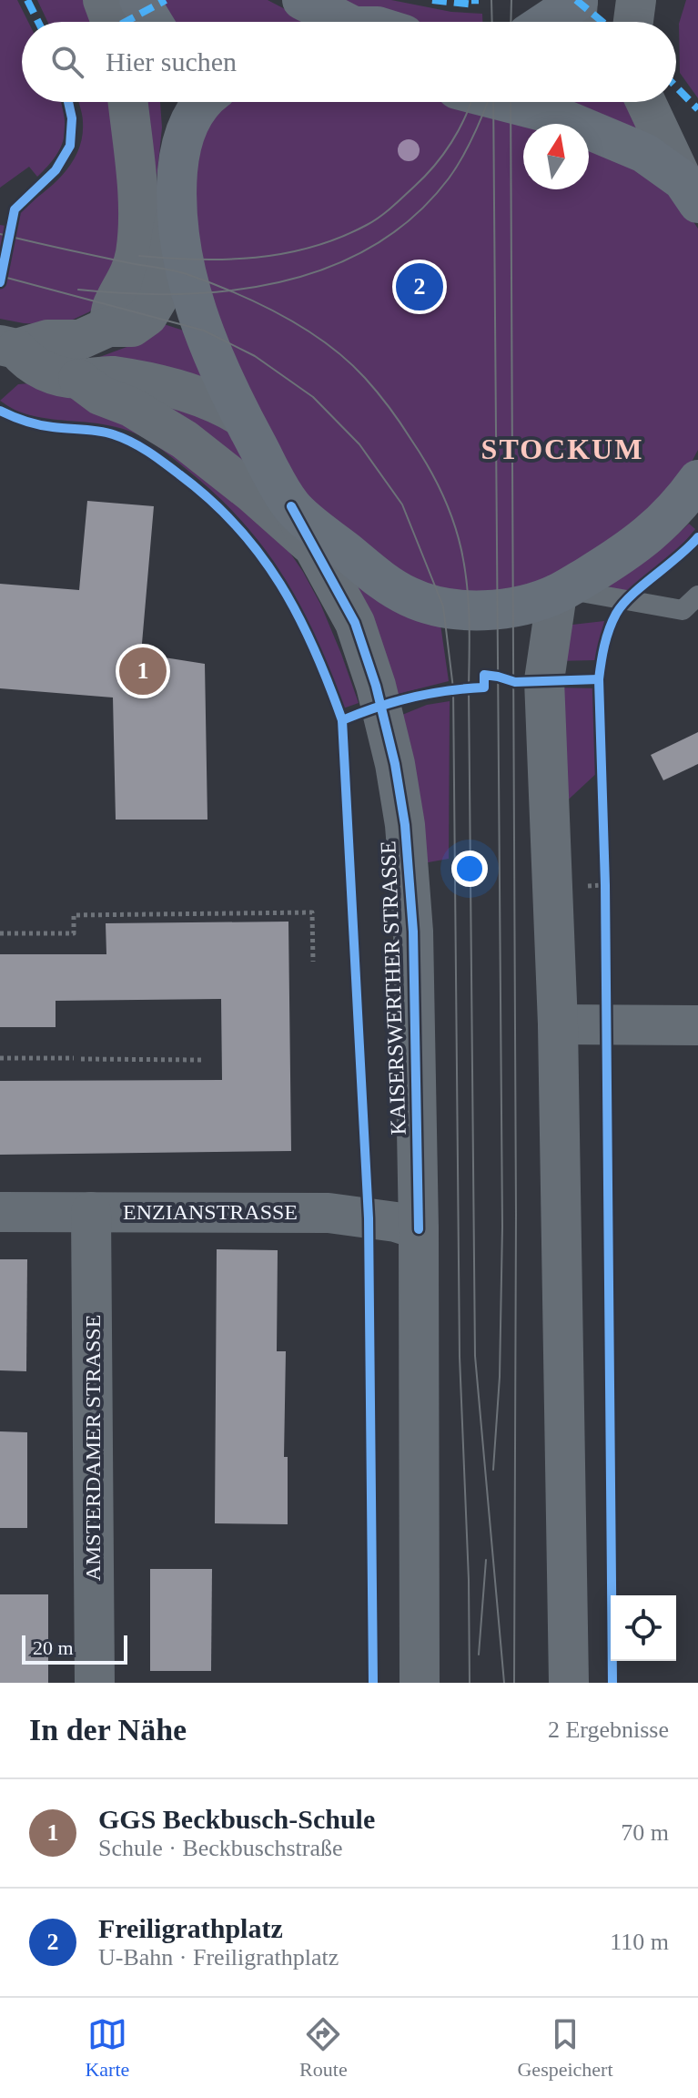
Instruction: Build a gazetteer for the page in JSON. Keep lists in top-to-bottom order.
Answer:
{
  "streets": {
    "street": ["KAISERSWERTHER STRASSE", "ENZIANSTRASSE", "AMSTERDAMER STRASSE"]
  },
  "crossings": [
    ["KAISERSWERTHER STRASSE", "ENZIANSTRASSE"],
    ["ENZIANSTRASSE", "AMSTERDAMER STRASSE"]
  ],
  "districts": ["STOCKUM"],
  "scale_bar": "20 m",
  "north": "top",
  "page": {
    "search": "Hier suchen",
    "pins": ["2", "1"],
    "scale": "20 m",
    "heading": ["In der Nähe", "2 Ergebnisse"],
    "list": [
      {
        "mark": "1",
        "name": "GGS Beckbusch-Schule",
        "note": "Schule · Beckbuschstraße",
        "value": "70 m"
      },
      {
        "mark": "2",
        "name": "Freiligrathplatz",
        "note": "U-Bahn · Freiligrathplatz",
        "value": "110 m"
      }
    ],
    "nav": ["Karte", "Route", "Gespeichert"]
  }
}
